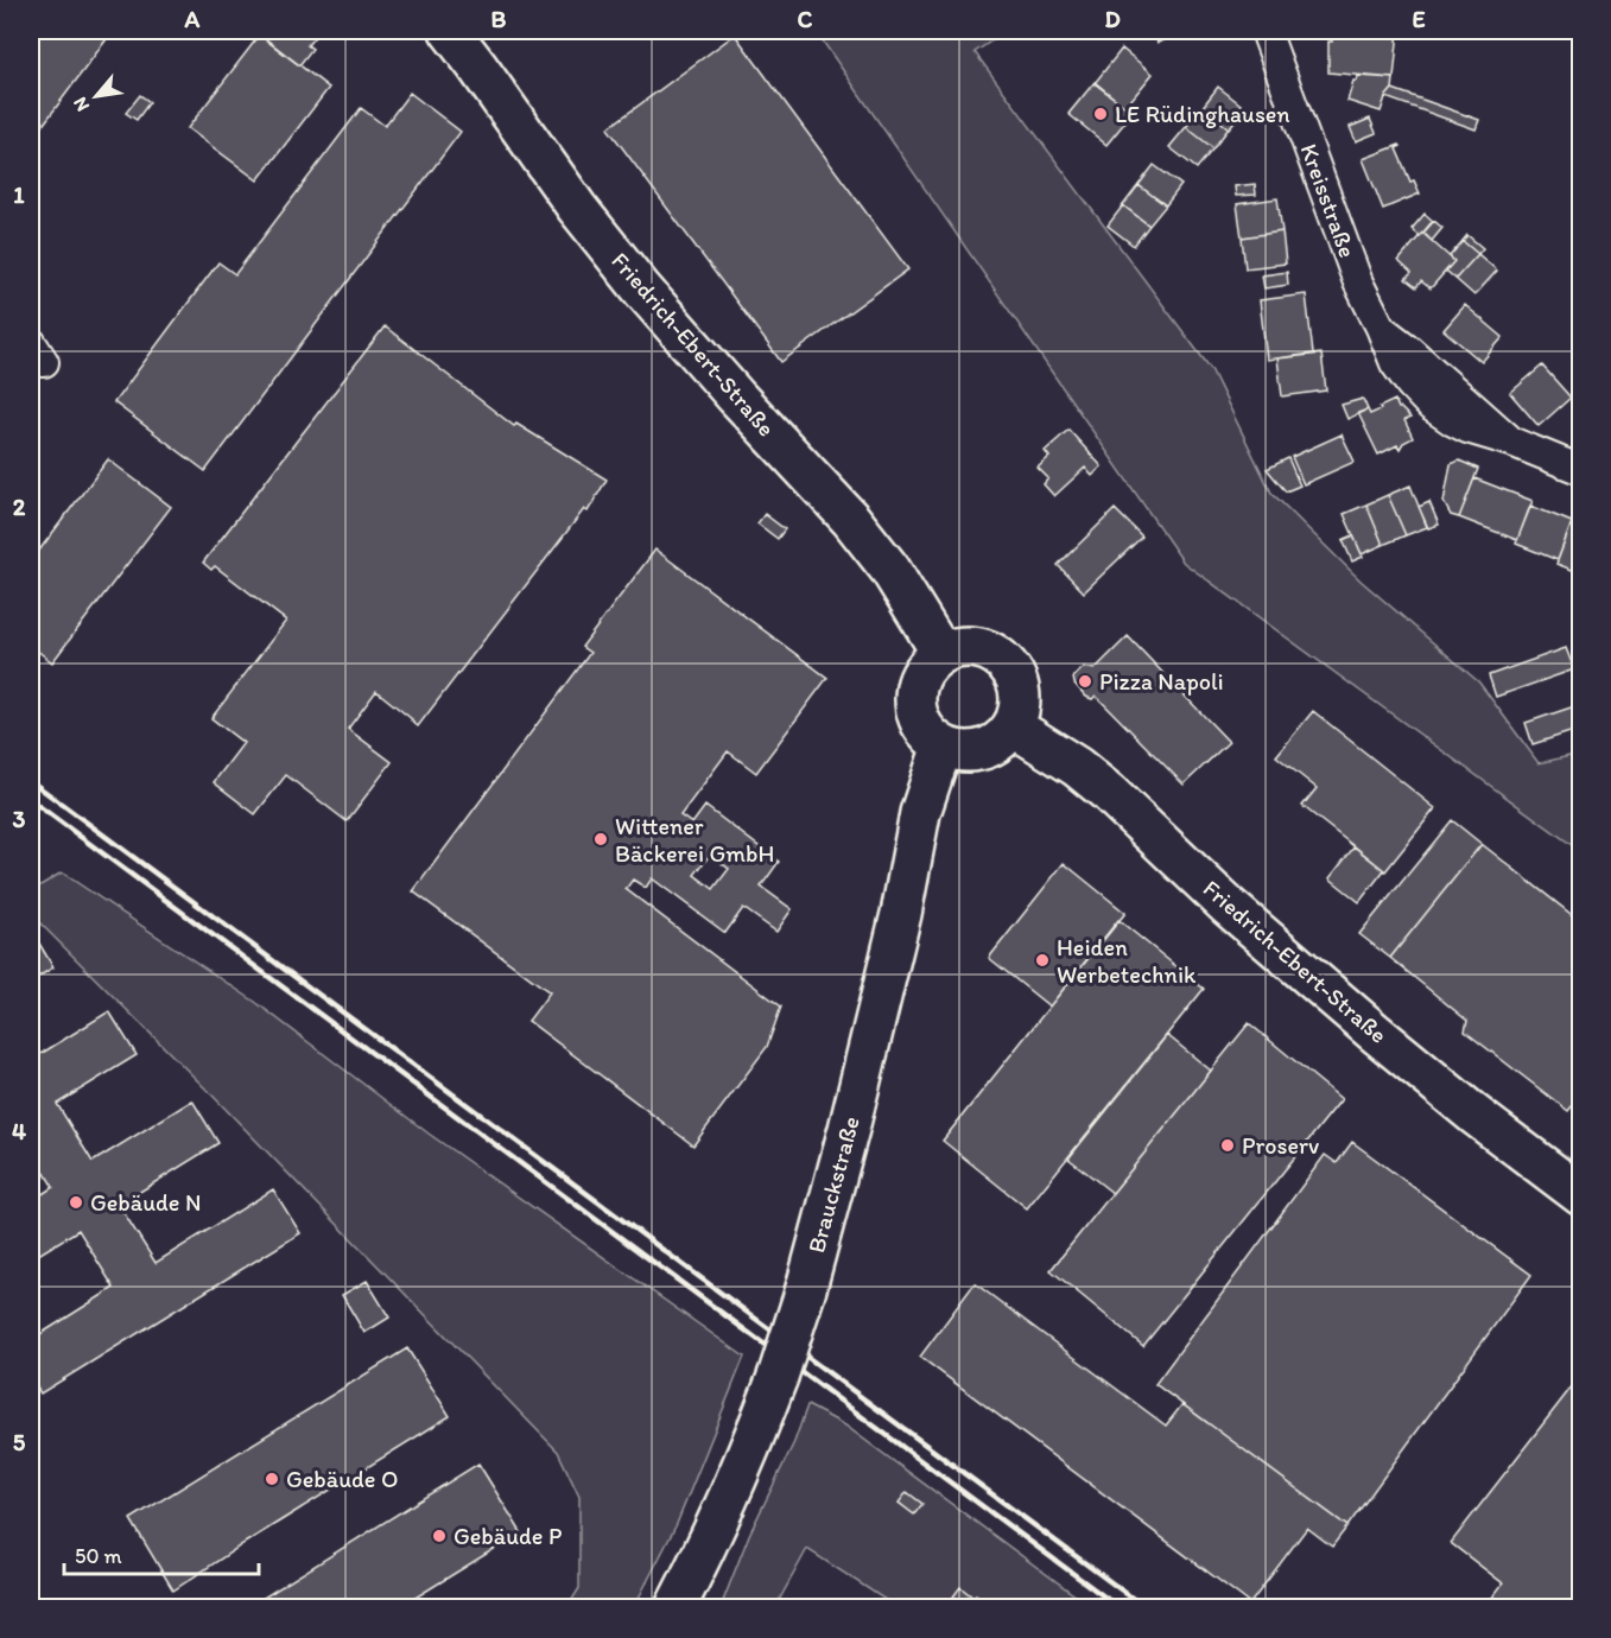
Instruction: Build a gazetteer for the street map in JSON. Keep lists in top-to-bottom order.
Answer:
{
  "streets": {
    "street": ["Kreisstraße", "Friedrich-Ebert-Straße", "Brauckstraße"]
  },
  "crossings": [
    ["Friedrich-Ebert-Straße", "Brauckstraße"]
  ],
  "places": [
    "LE Rüdinghausen",
    "Pizza Napoli",
    "Wittener Bäckerei GmbH",
    "Heiden Werbetechnik",
    "Proserv",
    "Gebäude N",
    "Gebäude O",
    "Gebäude P"
  ],
  "scale_bar": "50 m",
  "north": "bottom left",
  "grid": {
    "columns": [
      "A",
      "B",
      "C",
      "D",
      "E"
    ],
    "rows": [
      "1",
      "2",
      "3",
      "4",
      "5"
    ]
  }
}
